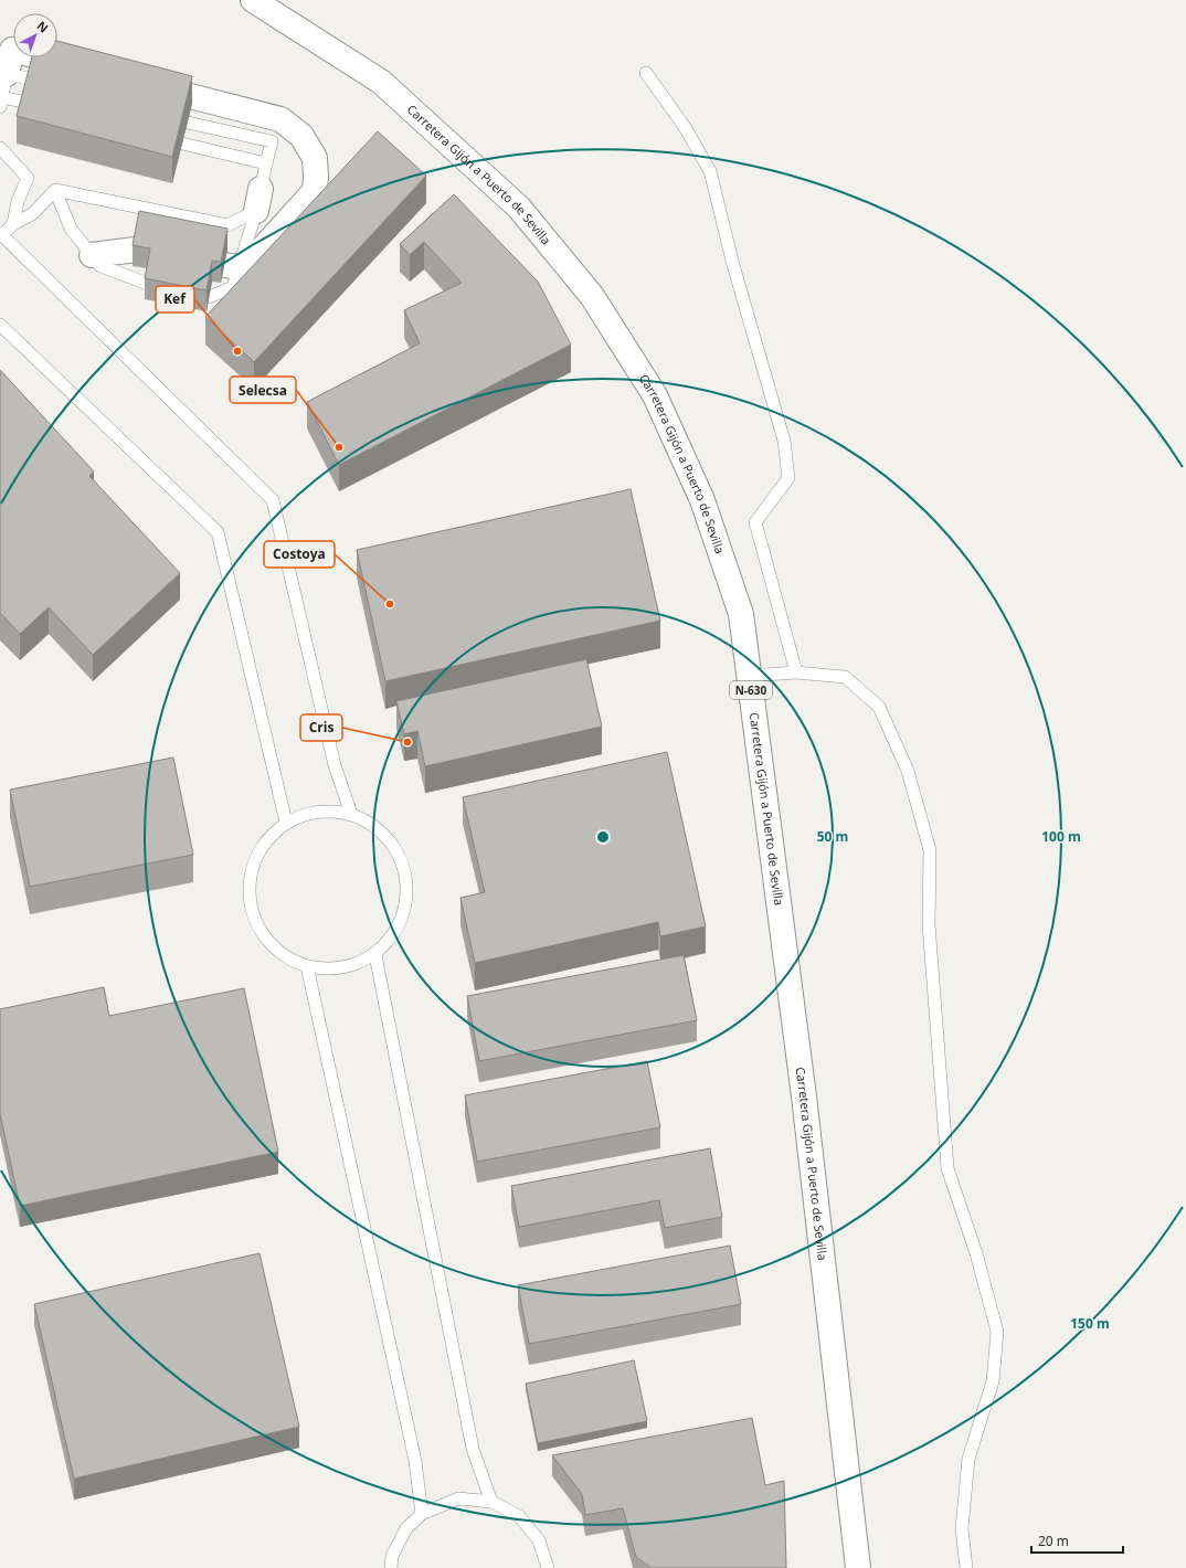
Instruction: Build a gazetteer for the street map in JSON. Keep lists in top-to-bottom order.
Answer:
{
  "streets": {
    "main road": ["Carretera Gijón a Puerto de Sevilla", "N-630"]
  },
  "places": [
    "Kef",
    "Selecsa",
    "Costoya",
    "Cris"
  ],
  "scale_bar": "20 m",
  "north": "top right",
  "rings": ["50 m", "100 m", "150 m"]
}
